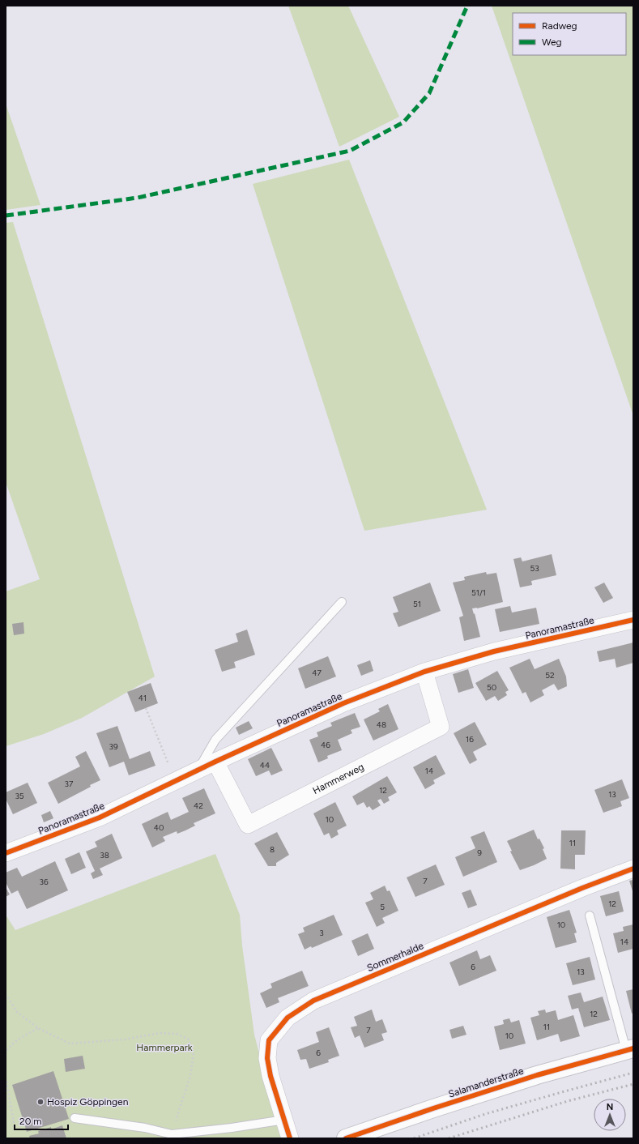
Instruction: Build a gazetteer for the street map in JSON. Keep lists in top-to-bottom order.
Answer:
{
  "streets": {
    "street": [
      "Panoramastraße",
      "Hammerweg",
      "Sommerhalde",
      "Salamanderstraße"
    ]
  },
  "crossings": [
    ["Panoramastraße", "Hammerweg"]
  ],
  "parks": ["Hammerpark"],
  "places": ["Hospiz Göppingen"],
  "house_numbers": [
    "53",
    "51/1",
    "51",
    "47",
    "52",
    "50",
    "41",
    "48",
    "16",
    "46",
    "39",
    "44",
    "14",
    "37",
    "12",
    "13",
    "35",
    "42",
    "10",
    "40",
    "11",
    "8",
    "9",
    "38",
    "7",
    "36",
    "12",
    "5",
    "10",
    "3",
    "14",
    "6",
    "13",
    "12",
    "11",
    "7",
    "10",
    "6"
  ],
  "legend": ["Radweg", "Weg"],
  "scale_bar": "20 m",
  "north": "top"
}
